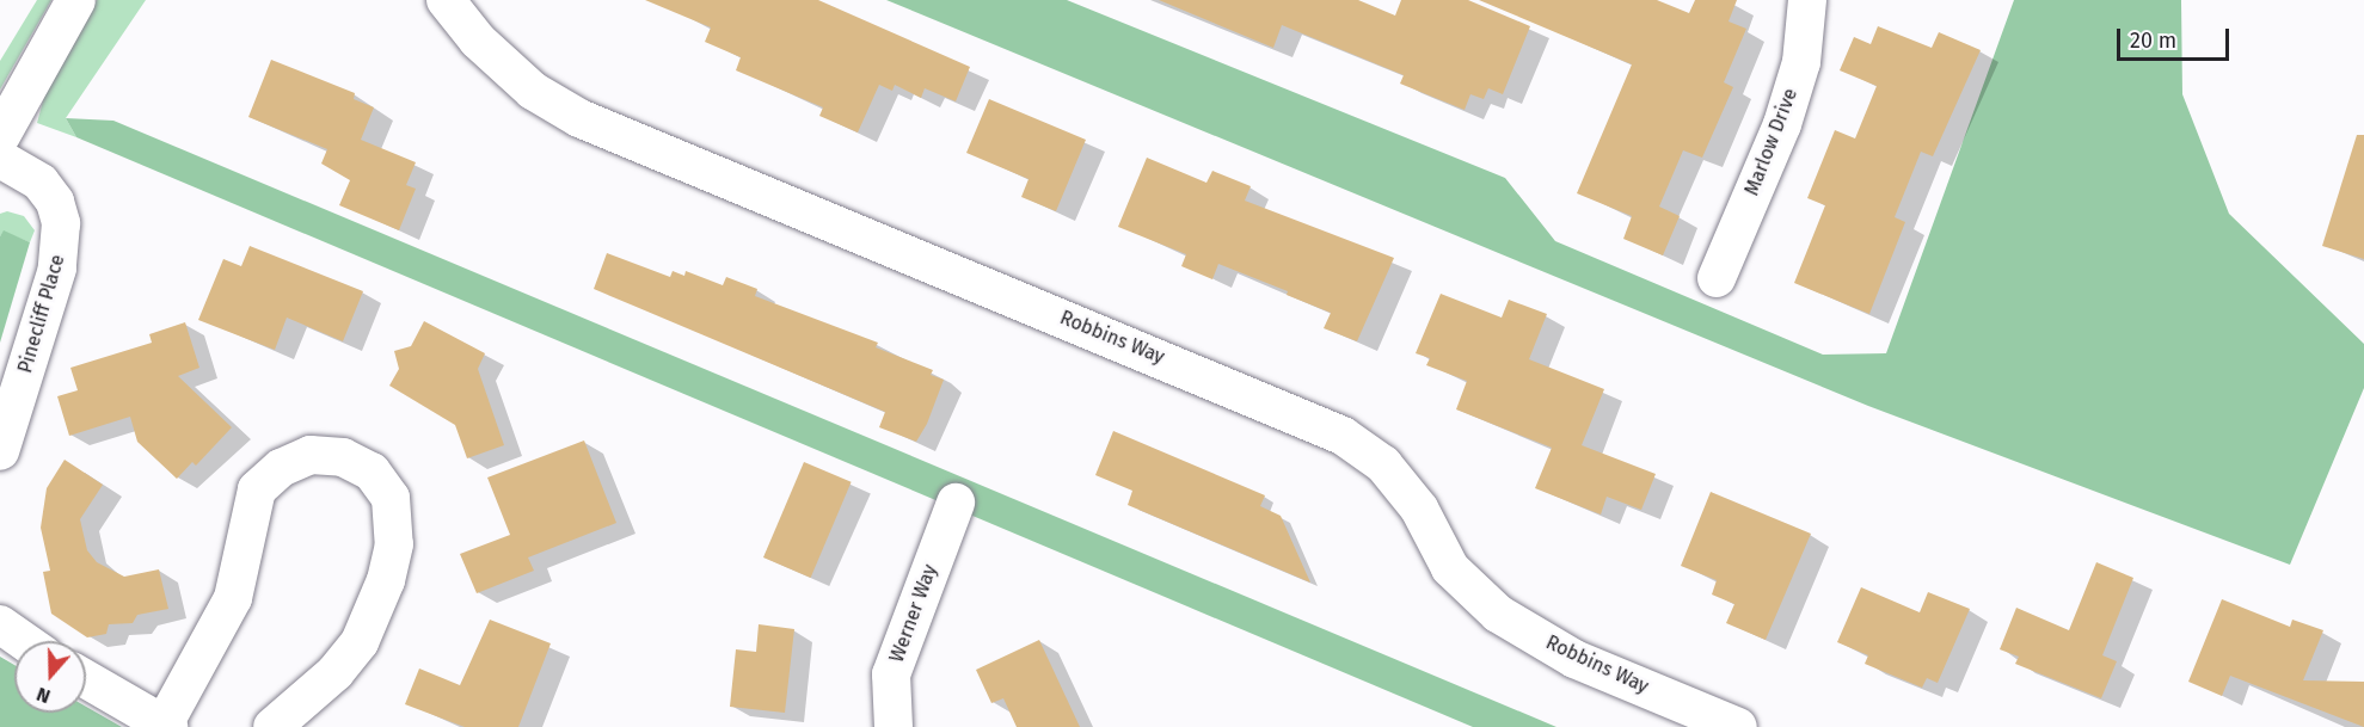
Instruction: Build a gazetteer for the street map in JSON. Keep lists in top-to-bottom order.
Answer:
{
  "streets": {
    "street": [
      "Marlow Drive",
      "Pinecliff Place",
      "Robbins Way",
      "Werner Way"
    ]
  },
  "scale_bar": "20 m",
  "north": "bottom"
}
